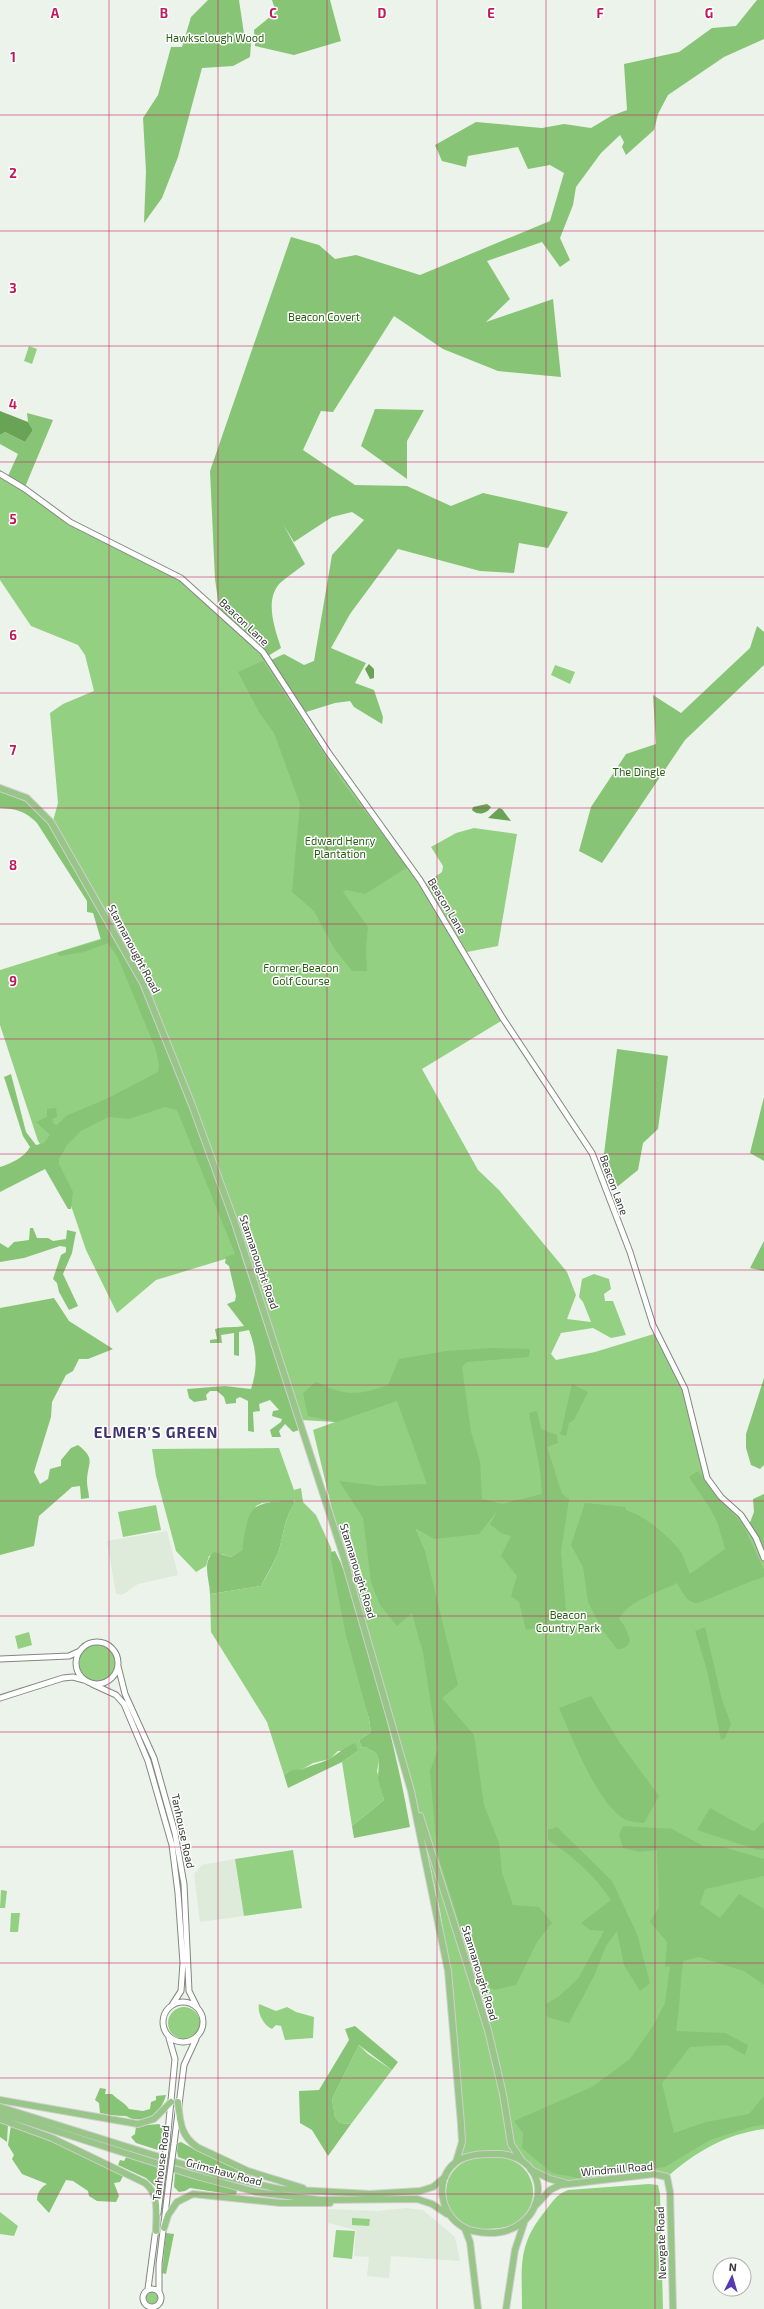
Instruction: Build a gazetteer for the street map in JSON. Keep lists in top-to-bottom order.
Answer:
{
  "streets": {
    "main road": [
      "Stannanought Road",
      "Windmill Road",
      "Grimshaw Road",
      "Newgate Road"
    ],
    "street": ["Beacon Lane", "Tanhouse Road"]
  },
  "crossings": [
    ["Stannanought Road", "Windmill Road"],
    ["Stannanought Road", "Grimshaw Road"],
    ["Windmill Road", "Grimshaw Road"],
    ["Windmill Road", "Newgate Road"]
  ],
  "districts": ["ELMER'S GREEN"],
  "parks": [
    "Hawksclough Wood",
    "Beacon Covert",
    "The Dingle",
    "Edward Henry Plantation",
    "Former Beacon Golf Course",
    "Beacon Country Park"
  ],
  "north": "top",
  "grid": {
    "columns": [
      "A",
      "B",
      "C",
      "D",
      "E",
      "F",
      "G"
    ],
    "rows": [
      "1",
      "2",
      "3",
      "4",
      "5",
      "6",
      "7",
      "8",
      "9"
    ]
  }
}
